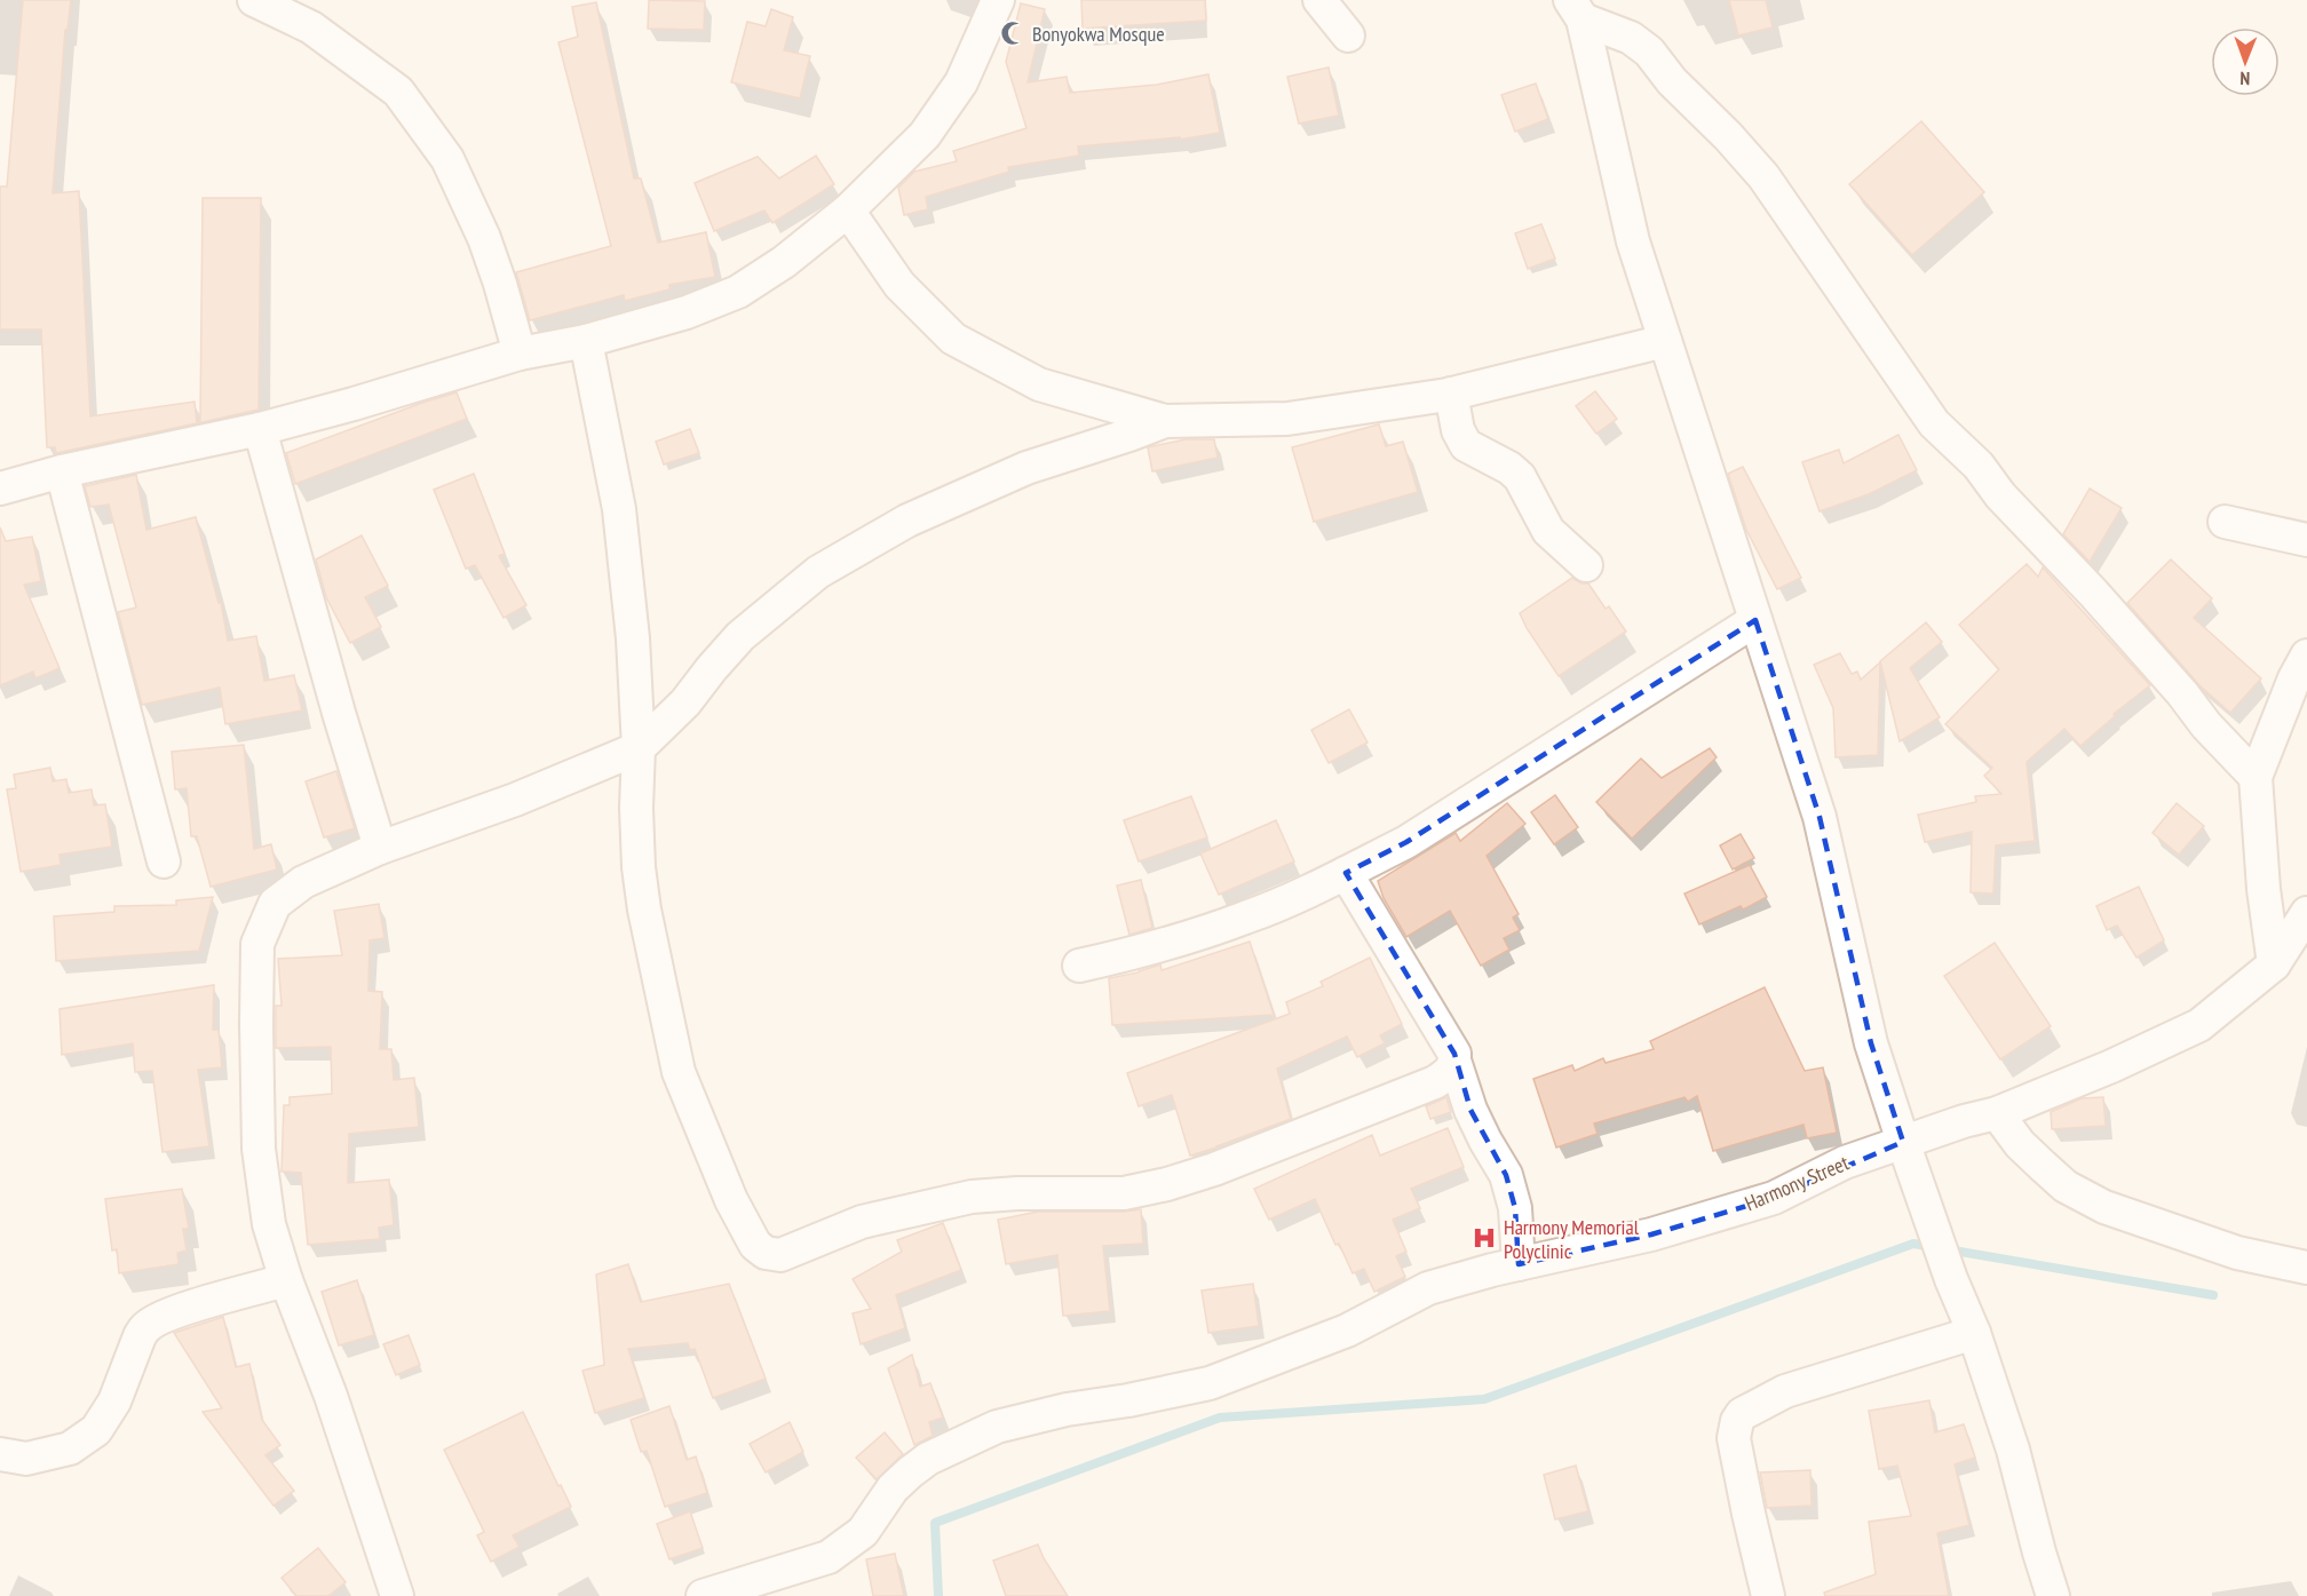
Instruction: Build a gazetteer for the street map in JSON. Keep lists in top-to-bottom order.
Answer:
{
  "streets": {
    "street": ["Harmony Street"]
  },
  "places": {
    "mosque": ["Bonyokwa Mosque"],
    "hospital": ["Harmony Memorial Polyclinic"]
  },
  "north": "bottom"
}
